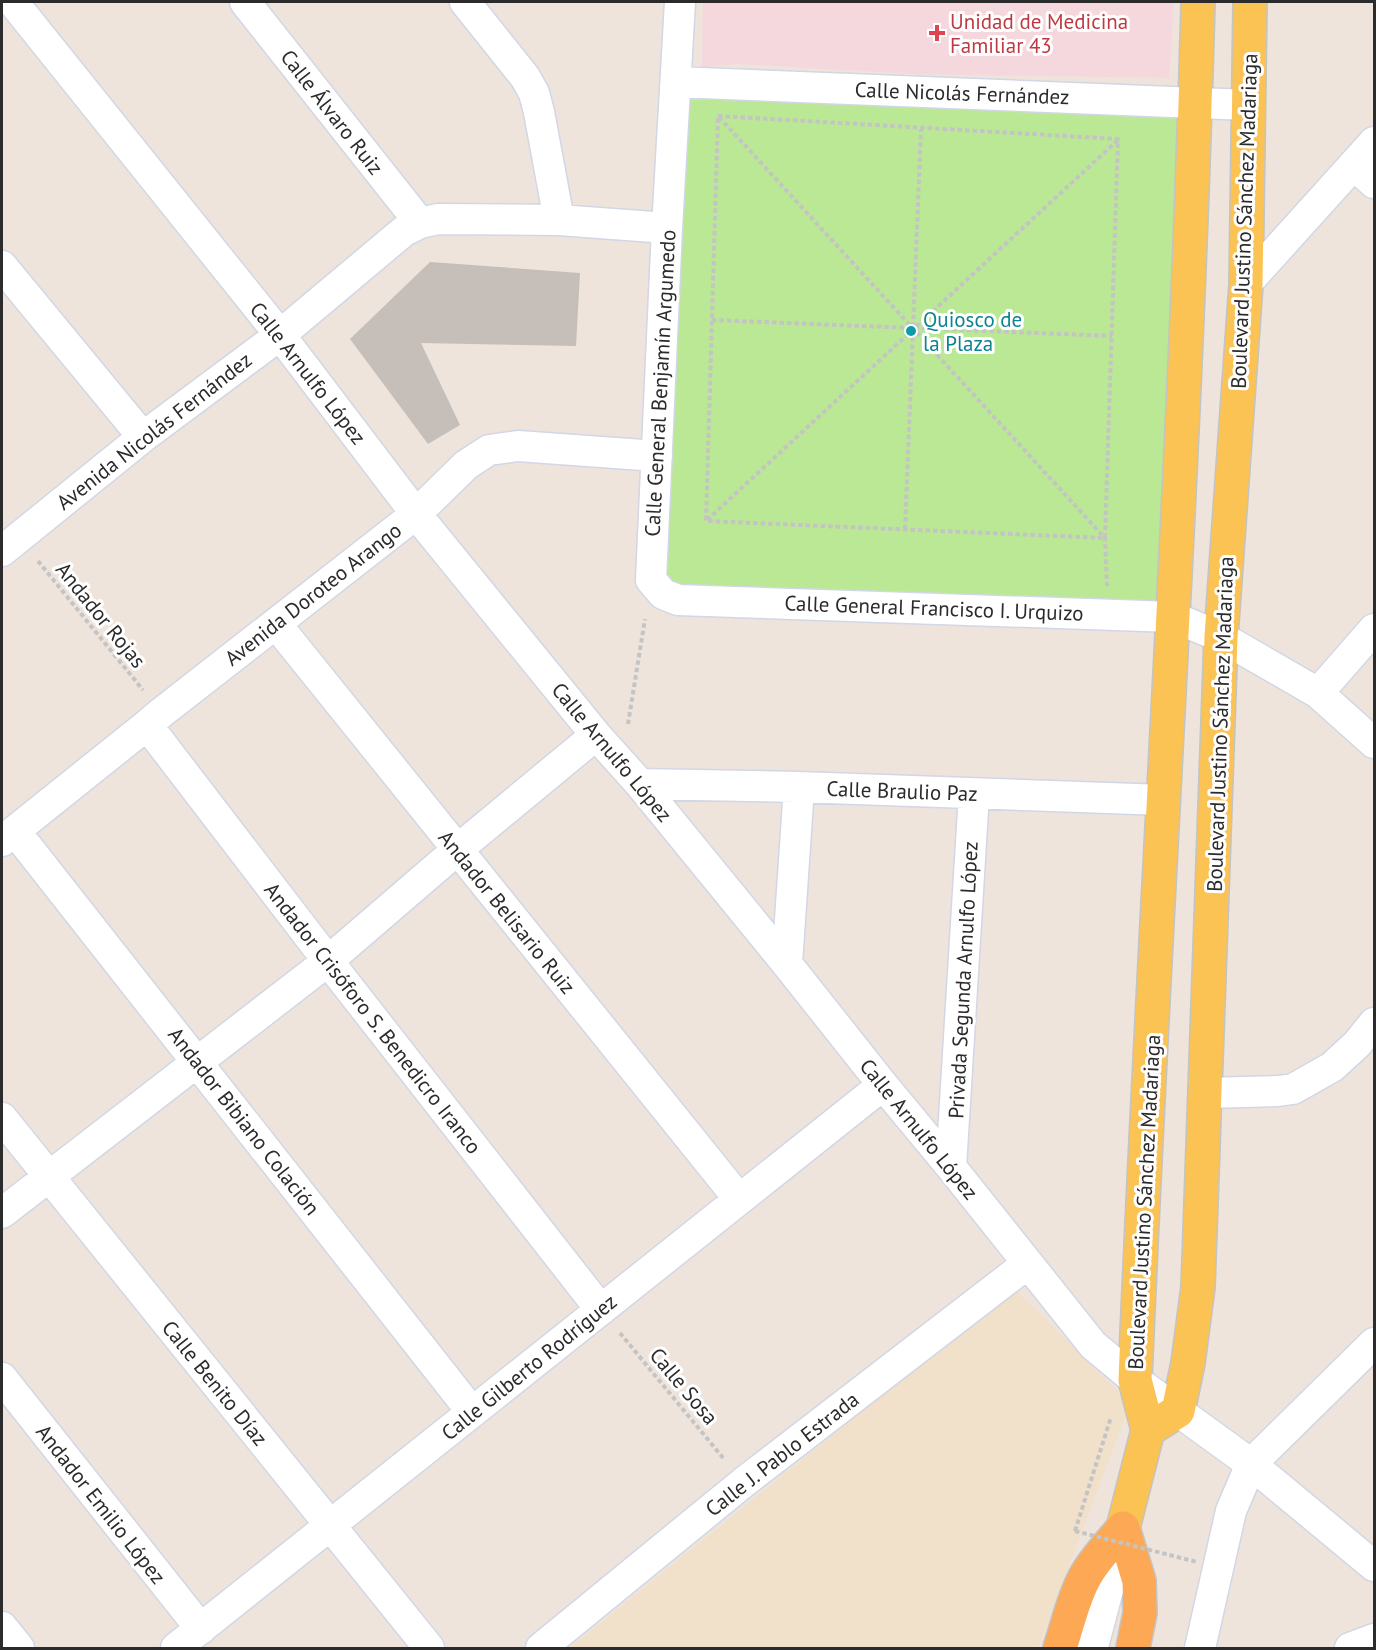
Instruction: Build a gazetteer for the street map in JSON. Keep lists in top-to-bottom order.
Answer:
{
  "streets": {
    "main road": ["Boulevard Justino Sánchez Madariaga"],
    "street": [
      "Calle Nicolás Fernández",
      "Calle Álvaro Ruiz",
      "Calle Arnulfo López",
      "Calle General Benjamín Argumedo",
      "Avenida Nicolás Fernández",
      "Avenida Doroteo Arango",
      "Calle General Francisco I. Urquizo",
      "Calle Braulio Paz",
      "Andador Belisario Ruiz",
      "Privada Segunda Arnulfo López",
      "Andador Crisóforo S. Benedicro Iranco",
      "Andador Bibiano Colación",
      "Calle Gilberto Rodríguez",
      "Calle Benito Díaz",
      "Calle J. Pablo Estrada",
      "Andador Emilio López"
    ],
    "path": ["Andador Rojas", "Calle Sosa"]
  },
  "crossings": [
    ["Calle Nicolás Fernández", "Boulevard Justino Sánchez Madariaga"],
    ["Calle Nicolás Fernández", "Calle General Benjamín Argumedo"],
    ["Calle Álvaro Ruiz", "Avenida Nicolás Fernández"],
    ["Boulevard Justino Sánchez Madariaga", "Calle Arnulfo López"],
    ["Boulevard Justino Sánchez Madariaga", "Calle General Francisco I. Urquizo"],
    ["Boulevard Justino Sánchez Madariaga", "Calle Braulio Paz"],
    ["Calle Arnulfo López", "Avenida Nicolás Fernández"],
    ["Calle Arnulfo López", "Avenida Doroteo Arango"],
    ["Calle Arnulfo López", "Calle Braulio Paz"],
    ["Calle Arnulfo López", "Privada Segunda Arnulfo López"],
    ["Calle Arnulfo López", "Calle Gilberto Rodríguez"],
    ["Calle Arnulfo López", "Calle J. Pablo Estrada"],
    ["Calle General Benjamín Argumedo", "Avenida Doroteo Arango"],
    ["Calle General Benjamín Argumedo", "Calle General Francisco I. Urquizo"],
    ["Avenida Nicolás Fernández", "Andador Rojas"],
    ["Avenida Doroteo Arango", "Andador Rojas"],
    ["Avenida Doroteo Arango", "Andador Belisario Ruiz"],
    ["Avenida Doroteo Arango", "Andador Crisóforo S. Benedicro Iranco"],
    ["Avenida Doroteo Arango", "Andador Bibiano Colación"],
    ["Andador Rojas", "Andador Crisóforo S. Benedicro Iranco"],
    ["Calle Braulio Paz", "Privada Segunda Arnulfo López"],
    ["Andador Belisario Ruiz", "Calle Gilberto Rodríguez"],
    ["Andador Crisóforo S. Benedicro Iranco", "Calle Gilberto Rodríguez"],
    ["Andador Crisóforo S. Benedicro Iranco", "Calle Sosa"],
    ["Andador Bibiano Colación", "Calle Gilberto Rodríguez"],
    ["Calle Gilberto Rodríguez", "Calle Benito Díaz"],
    ["Calle Gilberto Rodríguez", "Calle Sosa"],
    ["Calle Gilberto Rodríguez", "Andador Emilio López"],
    ["Calle Sosa", "Calle J. Pablo Estrada"]
  ],
  "places": {
    "health": ["Unidad de Medicina Familiar 43"],
    "other": ["Quiosco de la Plaza"]
  }
}
